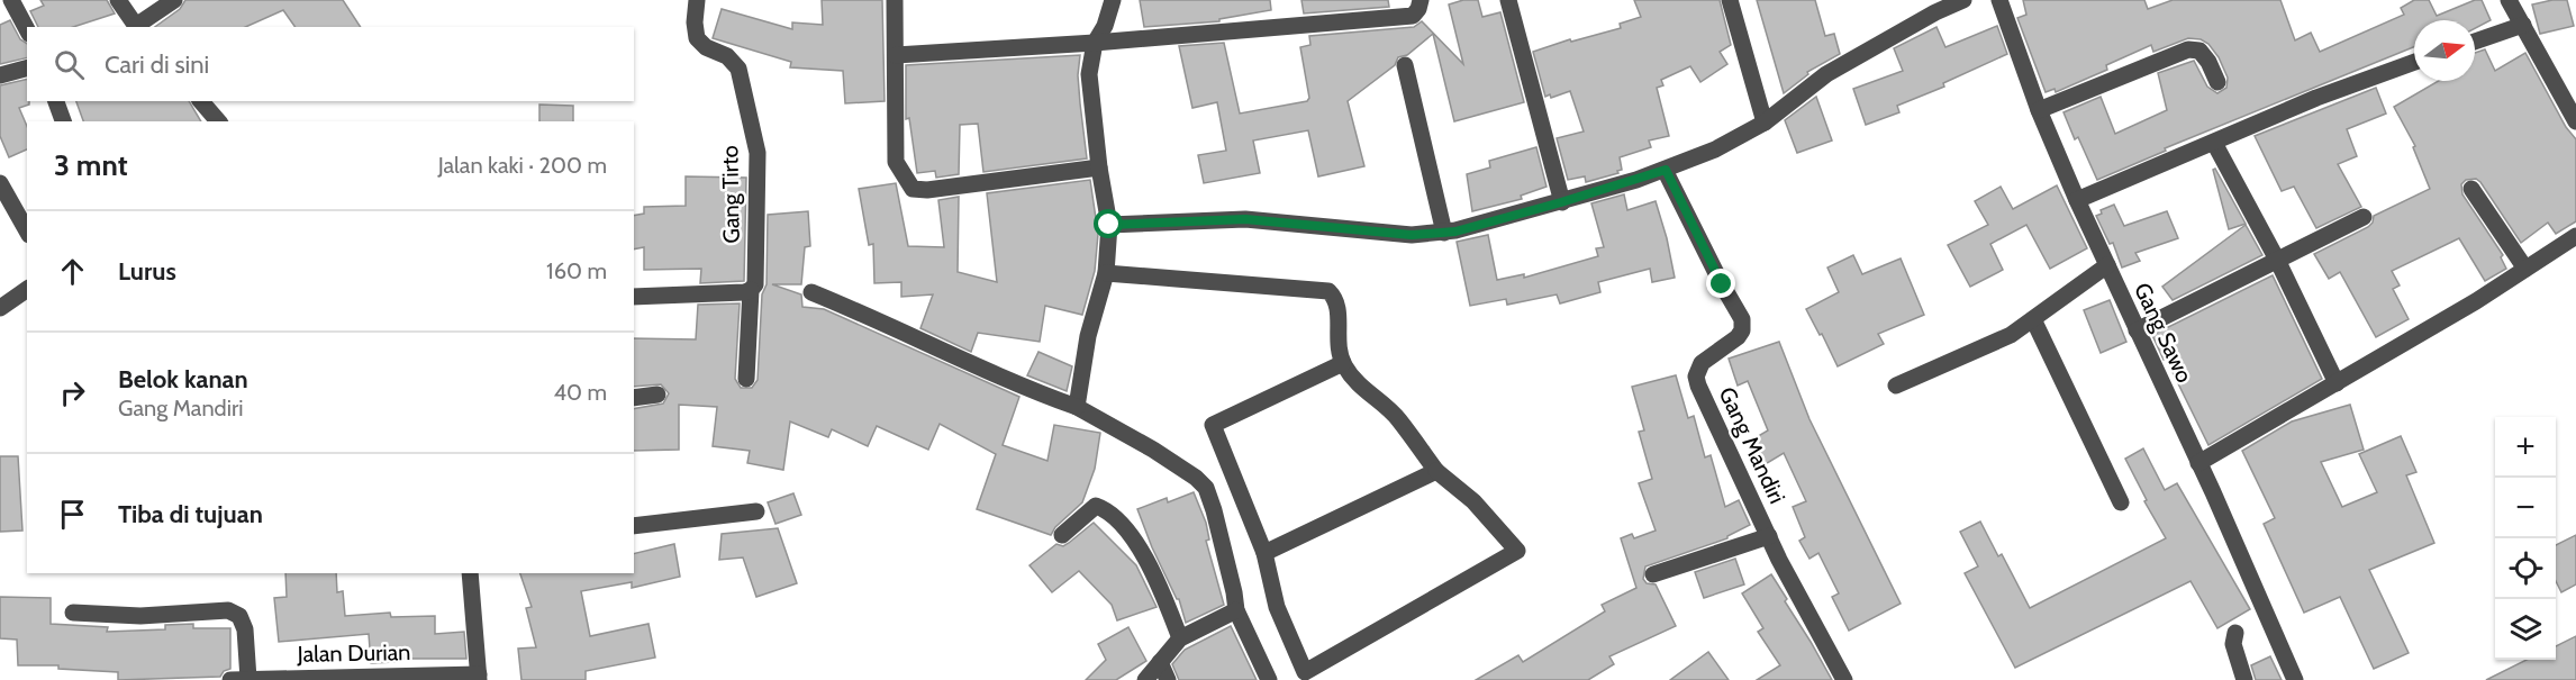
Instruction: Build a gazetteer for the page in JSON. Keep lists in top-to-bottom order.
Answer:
{
  "streets": {
    "street": [
      "Gang Tirto",
      "Gang Sawo",
      "Gang Mandiri",
      "Jalan Durian"
    ]
  },
  "north": "right",
  "page": {
    "search": "Cari di sini",
    "heading": ["3 mnt", "Jalan kaki · 200 m"],
    "list": [
      ["Lurus", "160 m"],
      ["Belok kanan", "Gang Mandiri", "40 m"],
      "Tiba di tujuan"
    ],
    "map_buttons": ["+", "−"]
  }
}
